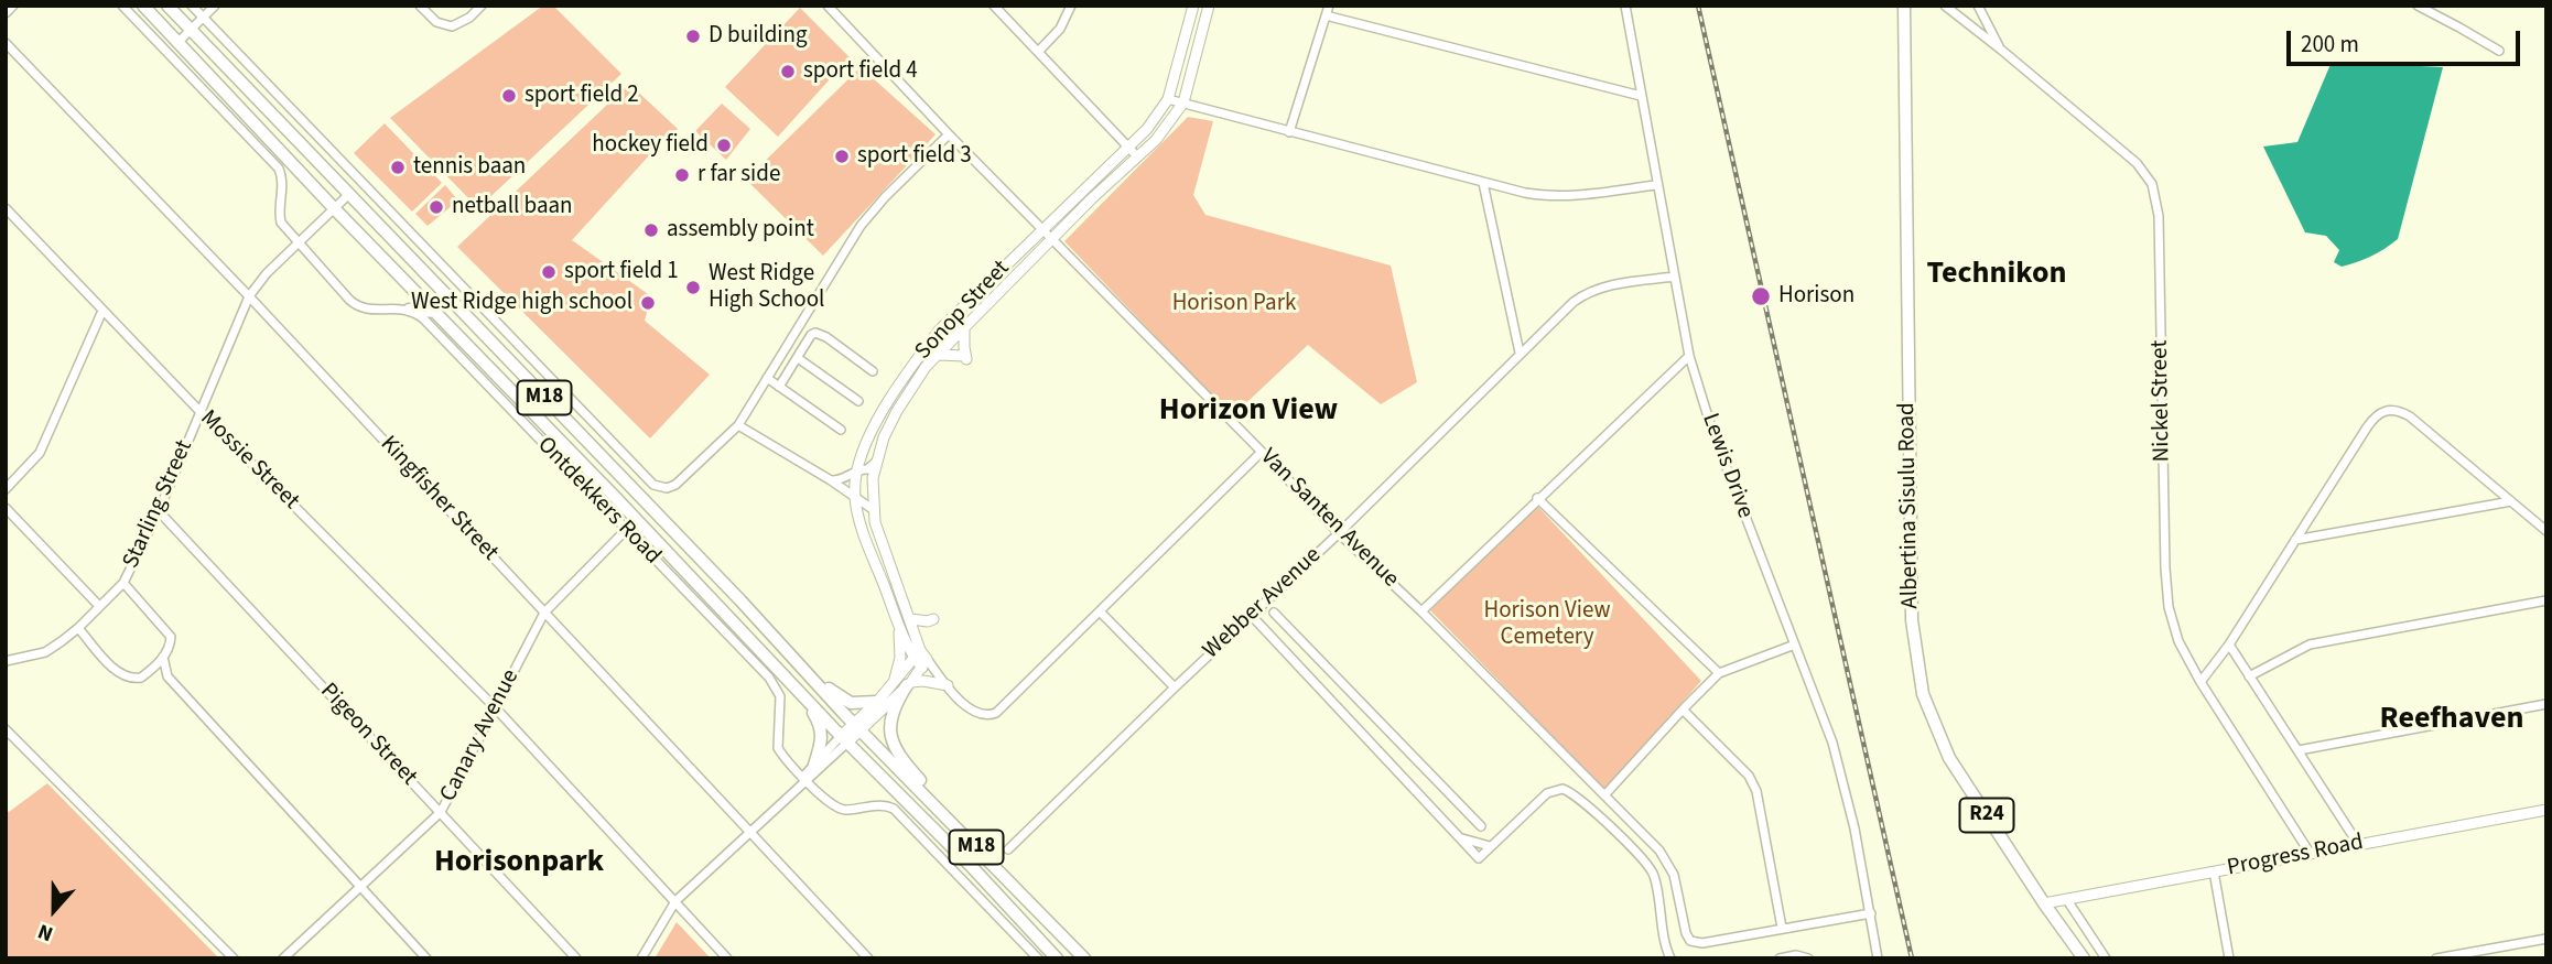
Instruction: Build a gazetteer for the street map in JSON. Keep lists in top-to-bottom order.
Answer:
{
  "streets": {
    "main road": [
      "M18",
      "Ontdekkers Road",
      "Albertina Sisulu Road",
      "R24"
    ],
    "street": [
      "Sonop Street",
      "Nickel Street",
      "Mossie Street",
      "Lewis Drive",
      "Kingfisher Street",
      "Starling Street",
      "Van Santen Avenue",
      "Webber Avenue",
      "Pigeon Street",
      "Canary Avenue",
      "Progress Road"
    ]
  },
  "crossings": [
    ["Sonop Street", "Van Santen Avenue"],
    ["Nickel Street", "Progress Road"],
    ["Mossie Street", "Starling Street"],
    ["Mossie Street", "Canary Avenue"],
    ["Lewis Drive", "Webber Avenue"],
    ["Kingfisher Street", "Starling Street"],
    ["Kingfisher Street", "Canary Avenue"],
    ["Ontdekkers Road", "Starling Street"],
    ["Ontdekkers Road", "Canary Avenue"],
    ["Starling Street", "Pigeon Street"],
    ["Albertina Sisulu Road", "Progress Road"],
    ["Van Santen Avenue", "Webber Avenue"],
    ["Pigeon Street", "Canary Avenue"]
  ],
  "districts": [
    "Technikon",
    "Horizon View",
    "Reefhaven",
    "Horisonpark"
  ],
  "parks": ["Horison Park", "Horison View Cemetery"],
  "places": [
    "D building",
    "sport field 4",
    "sport field 2",
    "hockey field",
    "sport field 3",
    "tennis baan",
    "r far side",
    "netball baan",
    "assembly point",
    "sport field 1",
    "West Ridge High School",
    "Horison",
    "West Ridge high school"
  ],
  "scale_bar": "200 m",
  "north": "bottom"
}
